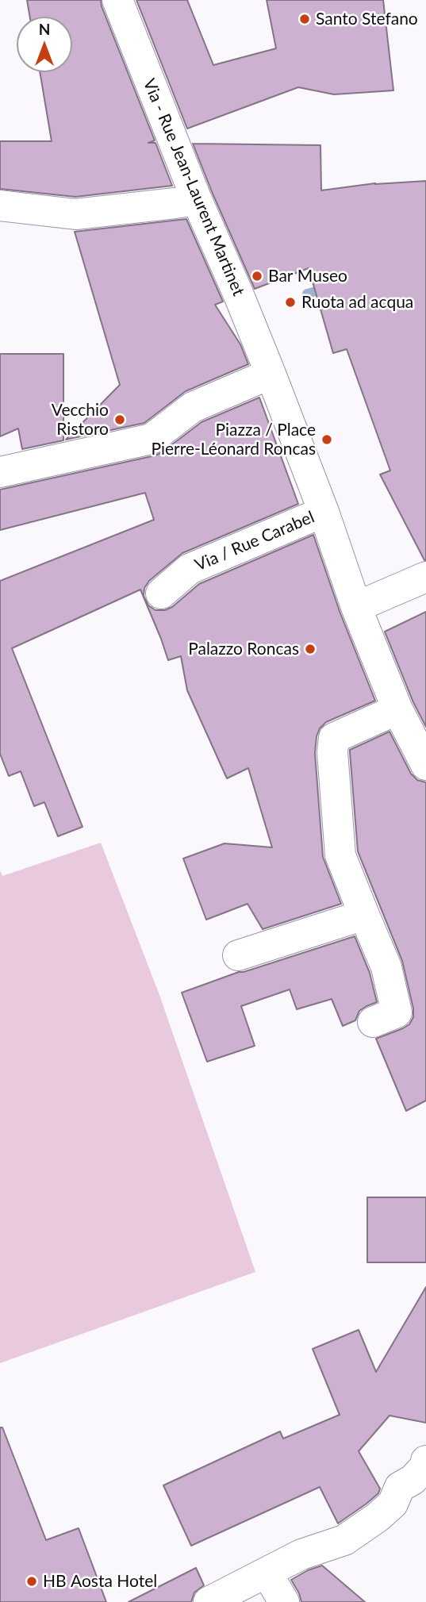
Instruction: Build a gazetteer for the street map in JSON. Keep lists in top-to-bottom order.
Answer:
{
  "streets": {
    "street": ["Via - Rue Jean-Laurent Martinet", "Via / Rue Carabel"]
  },
  "crossings": [
    ["Via - Rue Jean-Laurent Martinet", "Via / Rue Carabel"]
  ],
  "places": [
    "Santo Stefano",
    "Bar Museo",
    "Ruota ad acqua",
    "Vecchio Ristoro",
    "Piazza / Place Pierre-Léonard Roncas",
    "Palazzo Roncas",
    "HB Aosta Hotel"
  ],
  "north": "top"
}
